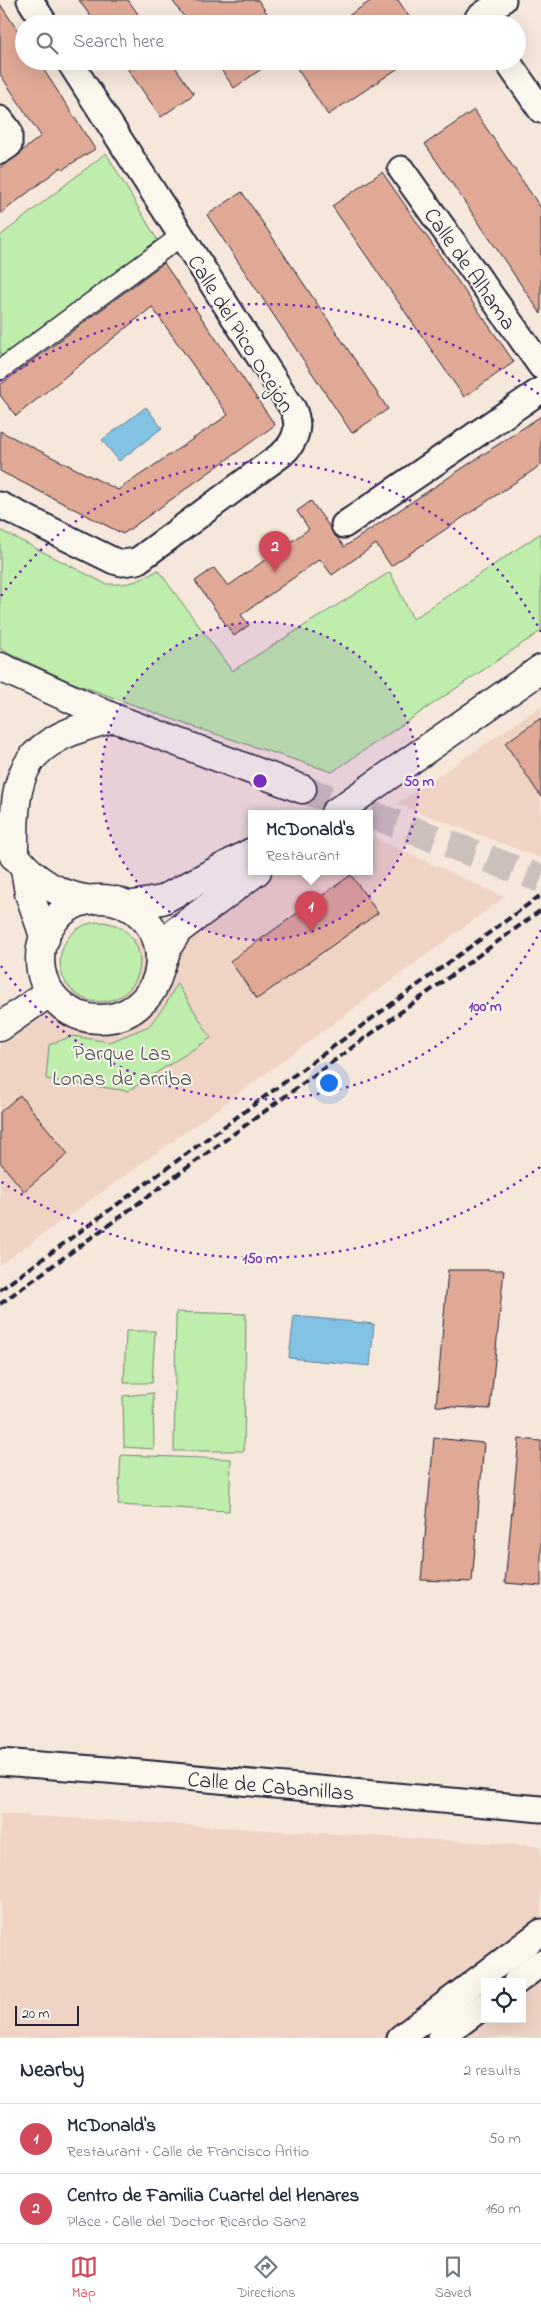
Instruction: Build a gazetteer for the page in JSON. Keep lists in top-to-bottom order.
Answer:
{
  "streets": {
    "street": ["Calle de Alhama", "Calle del Pico Ocejón", "Calle de Cabanillas"]
  },
  "parks": ["Parque Las Lonas de arriba"],
  "scale_bar": "20 m",
  "page": {
    "search": "Search here",
    "pins": ["2", "1"],
    "popup": ["McDonald's", "Restaurant"],
    "scale": "20 m",
    "heading": ["Nearby", "2 results"],
    "list": [
      {
        "mark": "1",
        "name": "McDonald's",
        "note": "Restaurant · Calle de Francisco Aritio",
        "value": "50 m"
      },
      {
        "mark": "2",
        "name": "Centro de Familia Cuartel del Henares",
        "note": "Place · Calle del Doctor Ricardo Sanz",
        "value": "160 m"
      }
    ],
    "nav": ["Map", "Directions", "Saved"]
  },
  "rings": ["50 m", "100 m", "150 m"]
}
